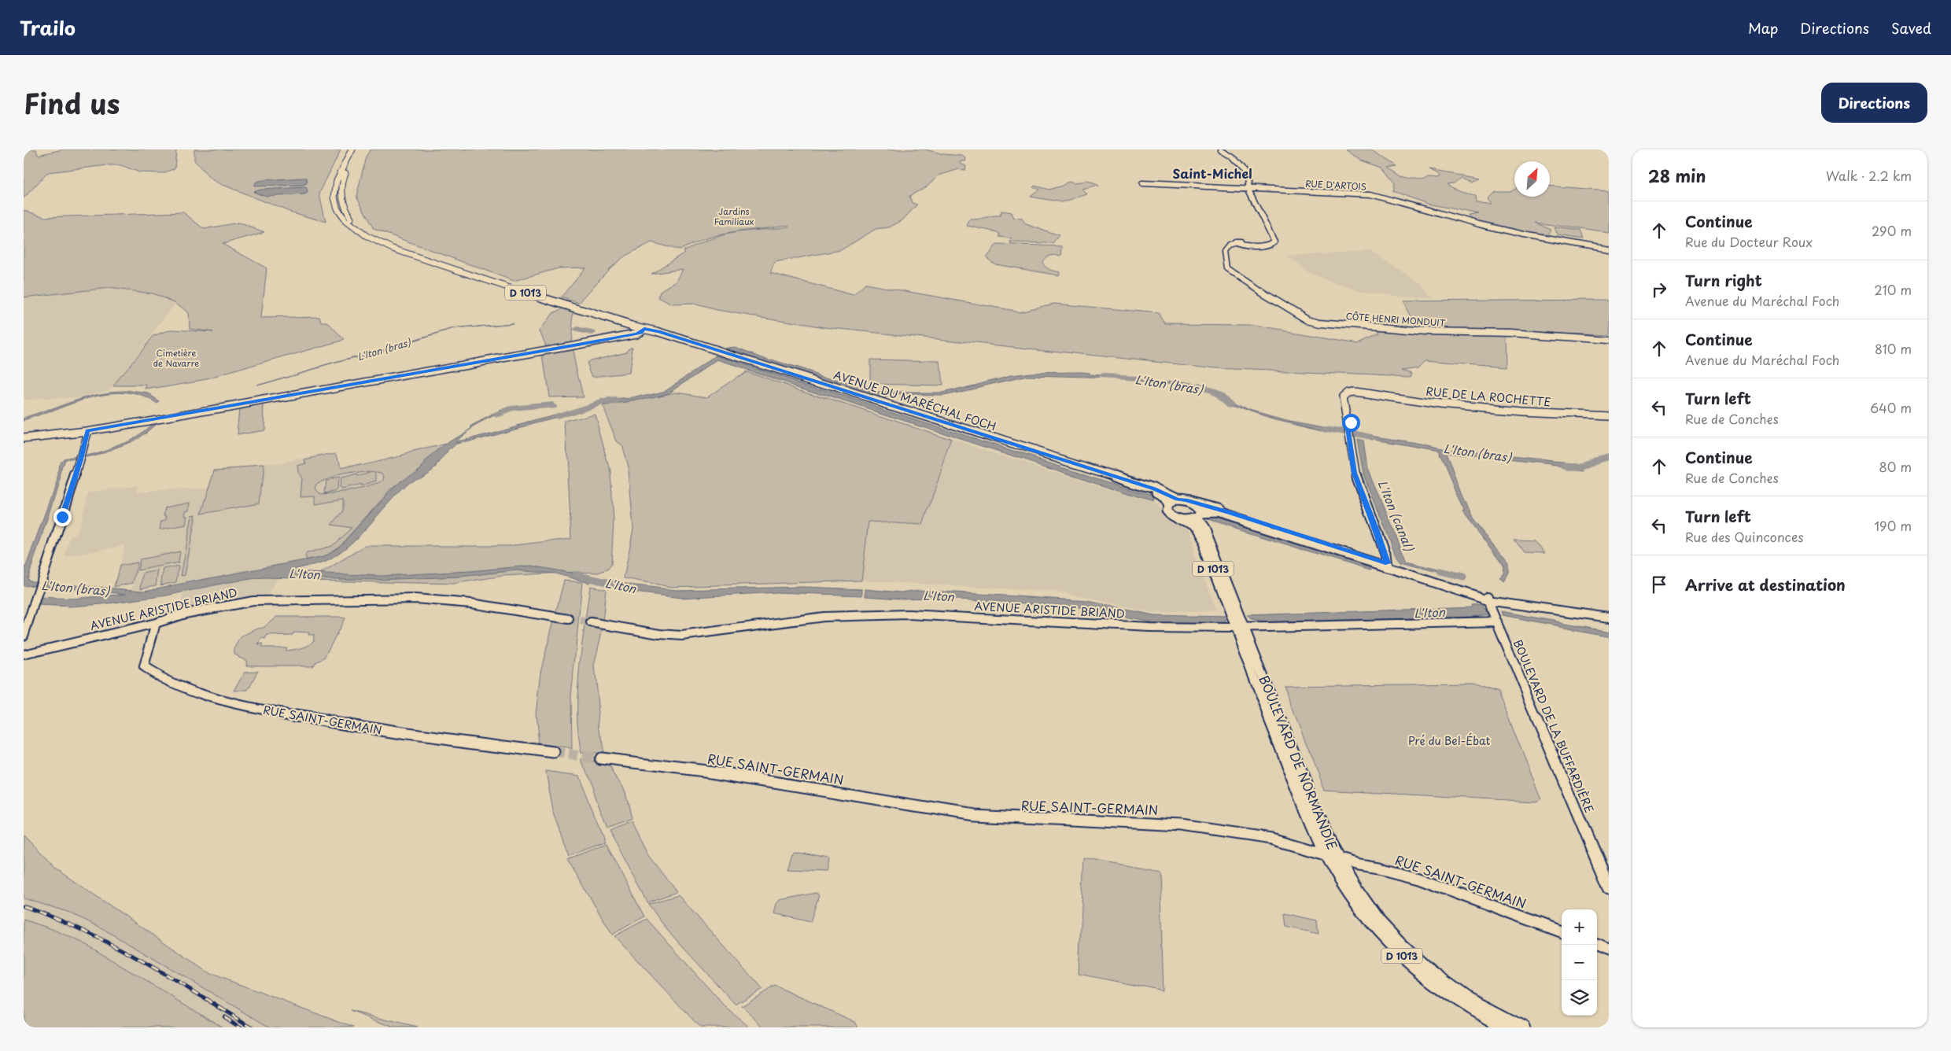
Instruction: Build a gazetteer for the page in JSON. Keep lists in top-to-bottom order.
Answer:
{
  "streets": {
    "main road": [
      "D 1013",
      "RUE DE LA ROCHETTE",
      "AVENUE DU MARÉCHAL FOCH",
      "BOULEVARD DE NORMANDIE"
    ],
    "street": [
      "RUE D'ARTOIS",
      "CÔTE HENRI MONDUIT",
      "AVENUE ARISTIDE BRIAND",
      "RUE SAINT-GERMAIN",
      "BOULEVARD DE LA BUFFARDIÈRE"
    ]
  },
  "crossings": [
    ["RUE D'ARTOIS", "CÔTE HENRI MONDUIT"],
    ["D 1013", "AVENUE DU MARÉCHAL FOCH"],
    ["AVENUE DU MARÉCHAL FOCH", "BOULEVARD DE NORMANDIE"],
    ["AVENUE ARISTIDE BRIAND", "RUE SAINT-GERMAIN"],
    ["AVENUE ARISTIDE BRIAND", "BOULEVARD DE LA BUFFARDIÈRE"],
    ["AVENUE ARISTIDE BRIAND", "BOULEVARD DE NORMANDIE"],
    ["RUE SAINT-GERMAIN", "BOULEVARD DE NORMANDIE"]
  ],
  "districts": ["Saint-Michel"],
  "water": ["L'Iton (bras)", "L'Iton (canal)", "L'Iton"],
  "parks": ["Jardins Familiaux", "Cimetière de Navarre", "Pré du Bel-Ébat"],
  "north": "top right",
  "page": {
    "header": "Trailo",
    "nav": ["Map", "Directions", "Saved"],
    "title": "Find us",
    "buttons": "Directions",
    "heading": ["28 min", "Walk · 2.2 km"],
    "list": [
      ["Continue", "Rue du Docteur Roux", "290 m"],
      ["Turn right", "Avenue du Maréchal Foch", "210 m"],
      ["Continue", "Avenue du Maréchal Foch", "810 m"],
      ["Turn left", "Rue de Conches", "640 m"],
      ["Continue", "Rue de Conches", "80 m"],
      ["Turn left", "Rue des Quinconces", "190 m"],
      "Arrive at destination"
    ],
    "map_buttons": ["+", "−"]
  }
}
